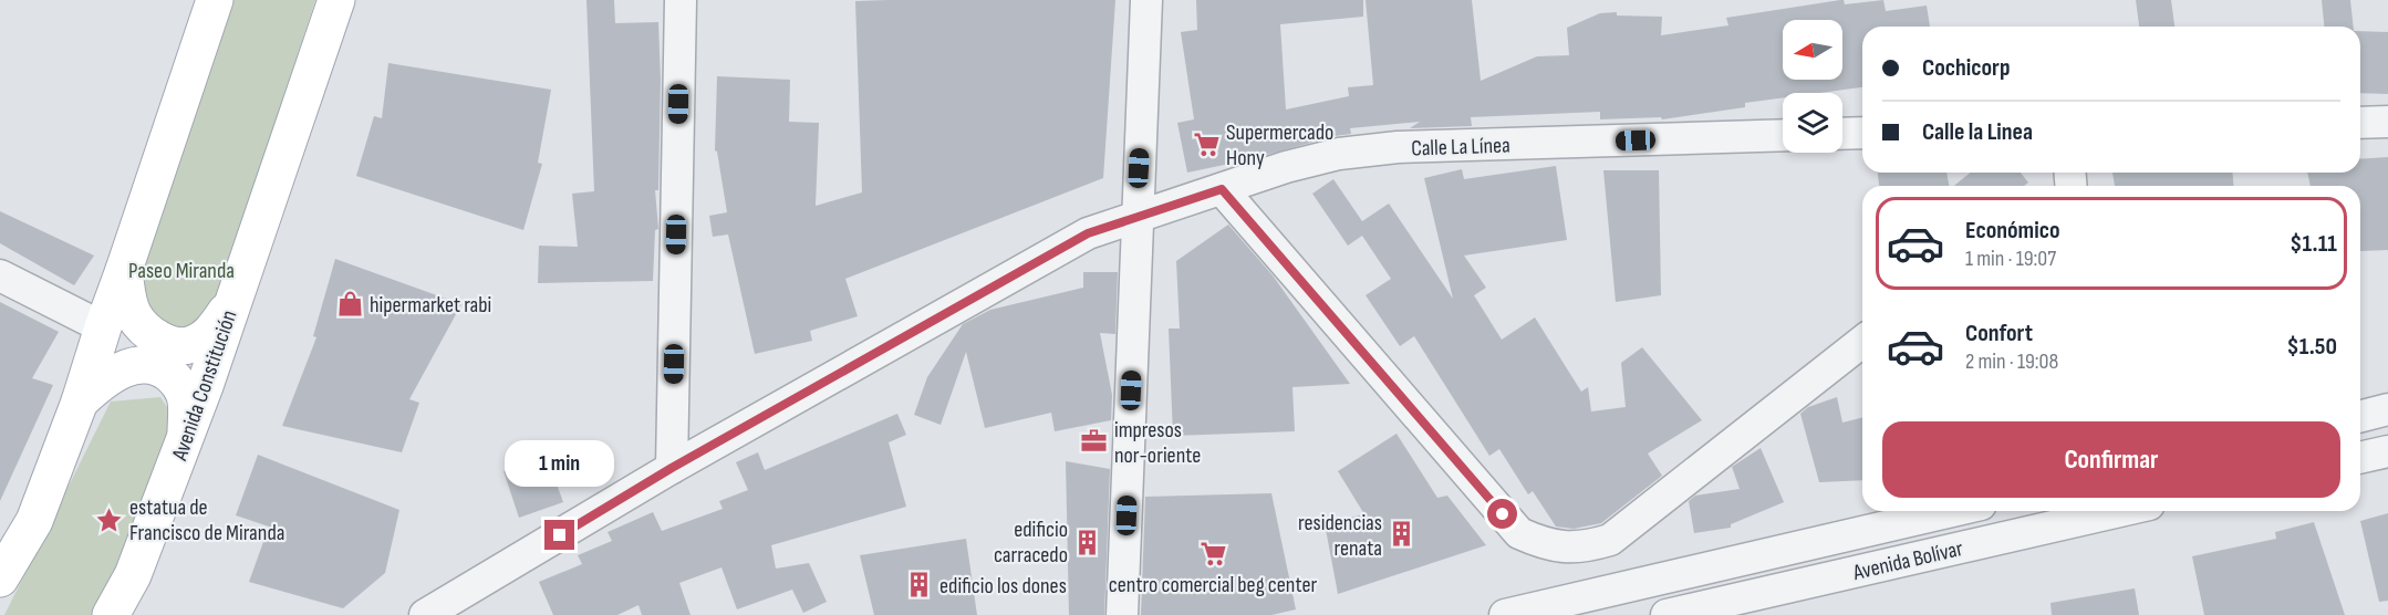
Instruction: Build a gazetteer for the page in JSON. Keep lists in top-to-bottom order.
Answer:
{
  "streets": {
    "main road": ["Avenida Constitución"],
    "street": ["Calle La Línea", "Avenida Bolívar"]
  },
  "parks": ["Paseo Miranda"],
  "places": {
    "supermarket": ["Supermercado Hony", "centro comercial beg center"],
    "shop": ["hipermarket rabi"],
    "office": ["impresos nor-oriente"],
    "place": ["estatua de Francisco de Miranda"],
    "building": ["residencias renata", "edificio carracedo", "edificio los dones"]
  },
  "north": "left",
  "page": {
    "banner": ["Cochicorp", "Calle la Linea"],
    "list": [
      {
        "name": "Económico",
        "note": "1 min · 19:07",
        "value": "$1.11"
      },
      {
        "name": "Confort",
        "note": "2 min · 19:08",
        "value": "$1.50"
      }
    ],
    "buttons": "Confirmar",
    "bubble": "1 min"
  }
}
